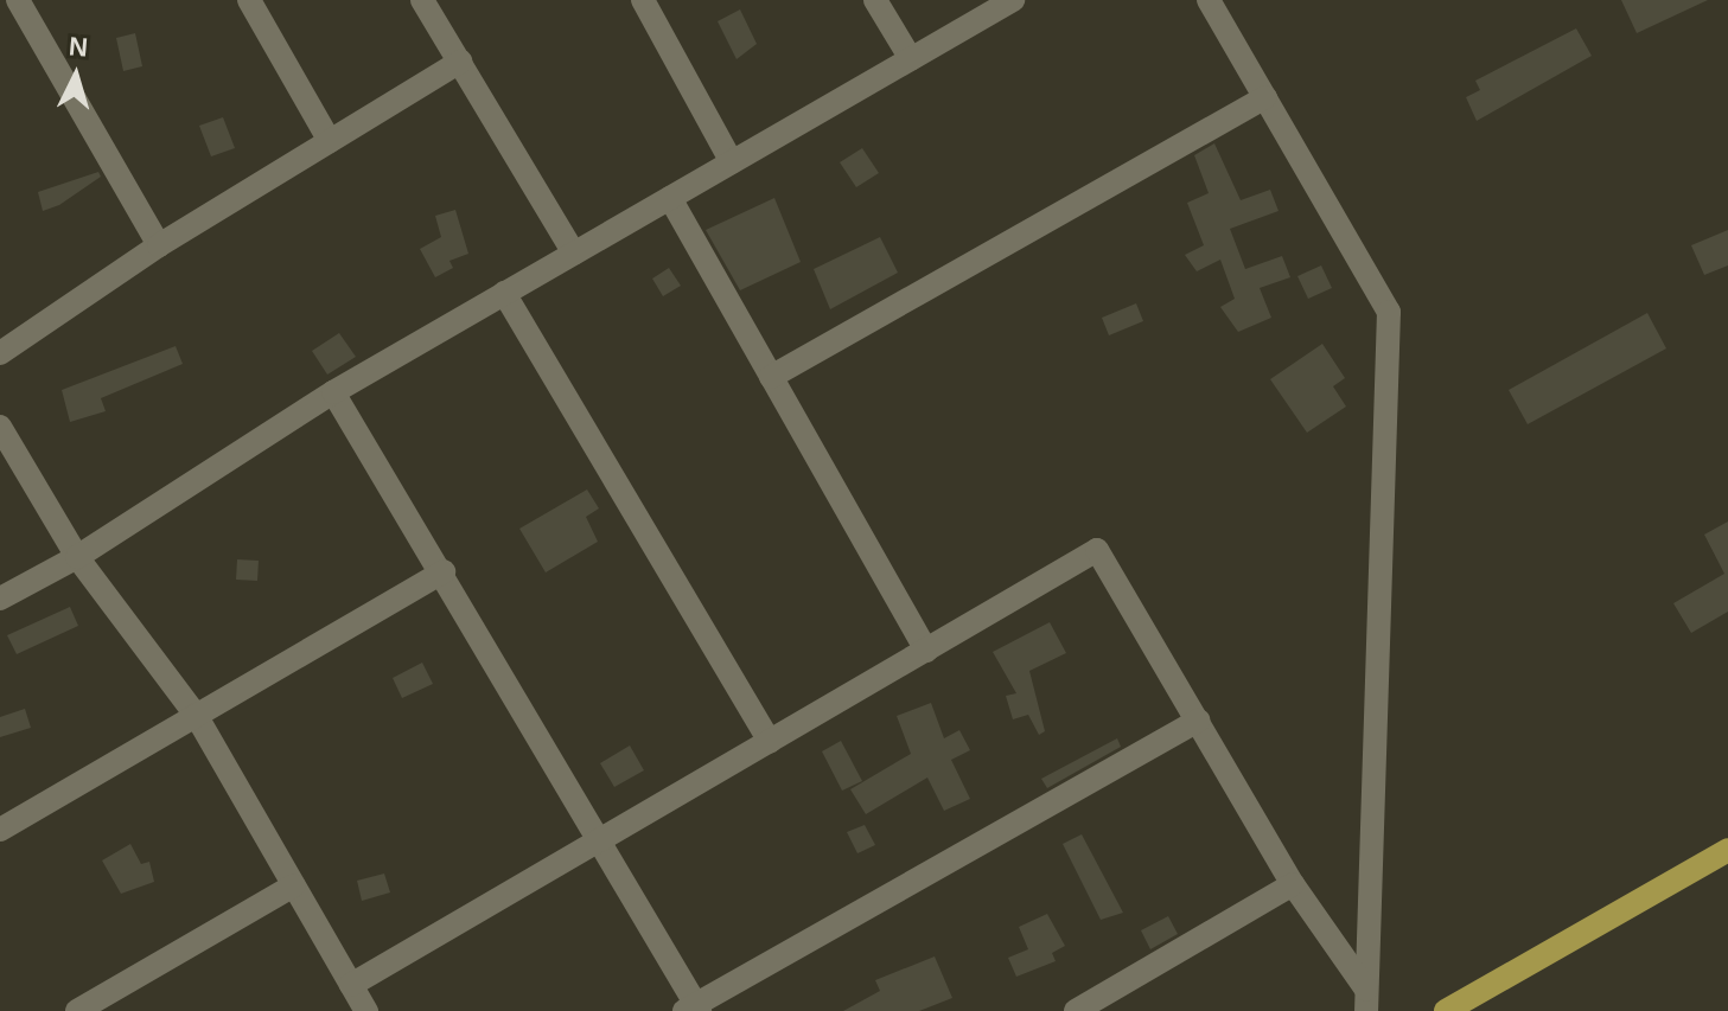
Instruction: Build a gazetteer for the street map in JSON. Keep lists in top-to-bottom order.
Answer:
{
  "north": "top"
}
